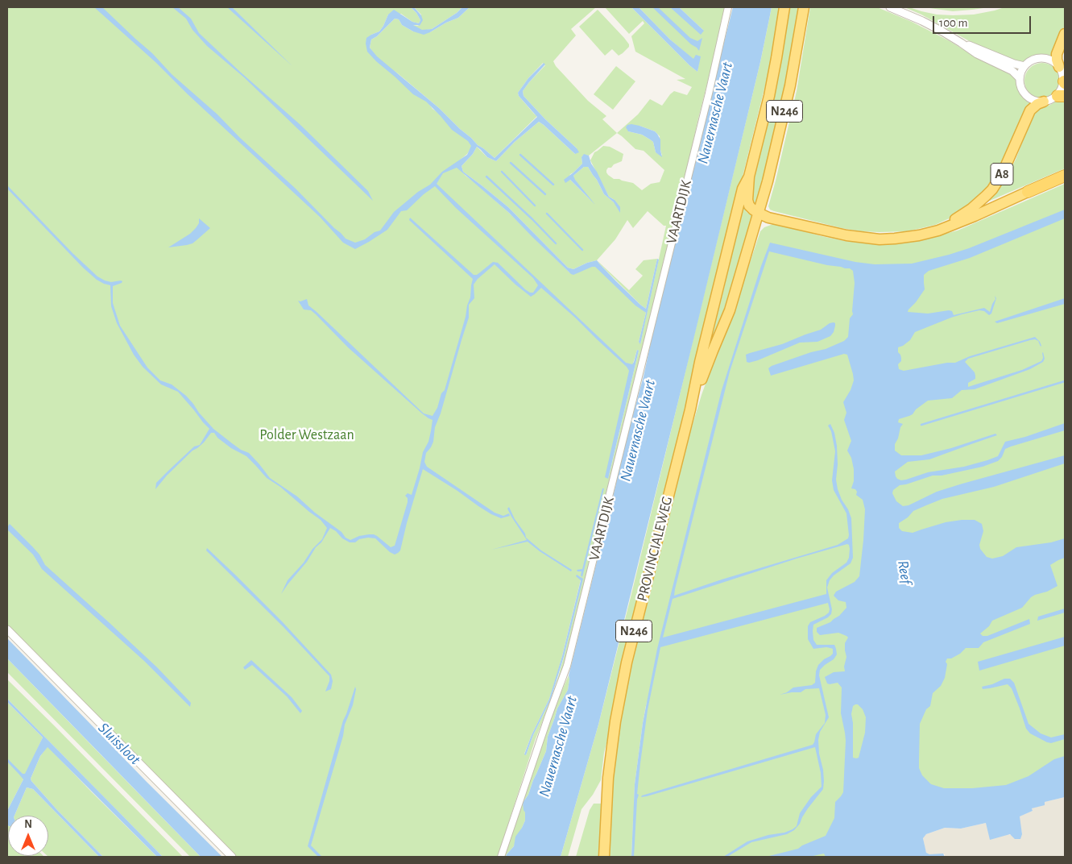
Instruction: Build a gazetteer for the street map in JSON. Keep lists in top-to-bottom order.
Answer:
{
  "streets": {
    "highway": ["N246", "A8", "PROVINCIALEWEG"],
    "street": ["VAARTDIJK"]
  },
  "crossings": [
    ["N246", "A8"],
    ["N246", "PROVINCIALEWEG"],
    ["A8", "PROVINCIALEWEG"]
  ],
  "water": ["Nauernasche Vaart", "Reef", "Sluissloot"],
  "parks": ["Polder Westzaan"],
  "scale_bar": "100 m",
  "north": "top"
}
